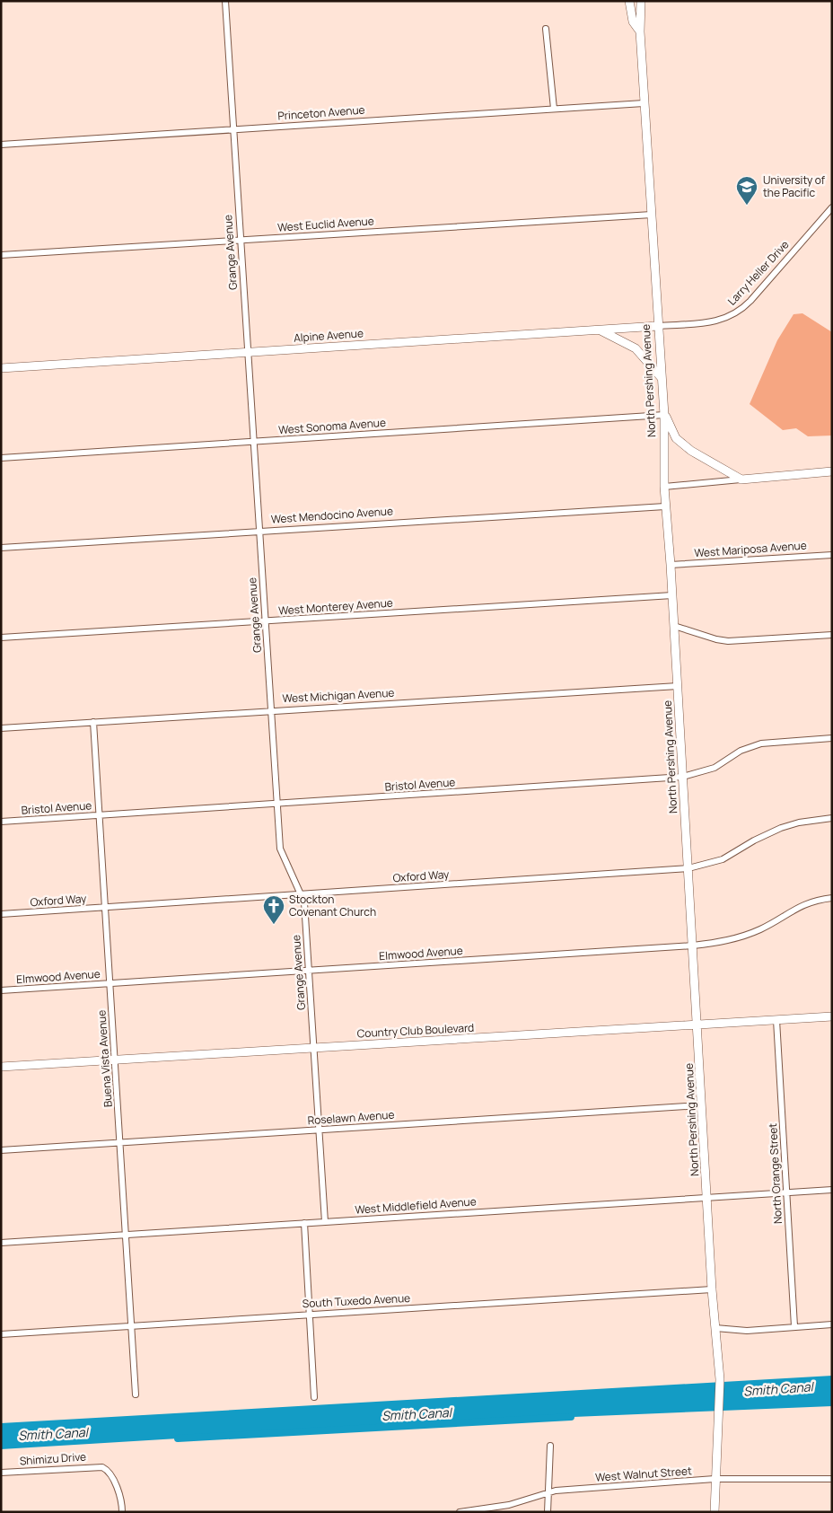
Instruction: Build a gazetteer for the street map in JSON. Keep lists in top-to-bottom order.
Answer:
{
  "streets": {
    "street": [
      "Princeton Avenue",
      "West Euclid Avenue",
      "Grange Avenue",
      "Larry Heller Drive",
      "Alpine Avenue",
      "North Pershing Avenue",
      "West Sonoma Avenue",
      "West Mendocino Avenue",
      "West Mariposa Avenue",
      "West Monterey Avenue",
      "West Michigan Avenue",
      "Bristol Avenue",
      "Oxford Way",
      "Elmwood Avenue",
      "Country Club Boulevard",
      "Buena Vista Avenue",
      "Roselawn Avenue",
      "North Orange Street",
      "West Middlefield Avenue",
      "South Tuxedo Avenue",
      "Shimizu Drive",
      "West Walnut Street"
    ]
  },
  "crossings": [
    ["Princeton Avenue", "Grange Avenue"],
    ["Princeton Avenue", "North Pershing Avenue"],
    ["West Euclid Avenue", "Grange Avenue"],
    ["West Euclid Avenue", "North Pershing Avenue"],
    ["Grange Avenue", "Alpine Avenue"],
    ["Grange Avenue", "West Sonoma Avenue"],
    ["Grange Avenue", "West Mendocino Avenue"],
    ["Grange Avenue", "West Monterey Avenue"],
    ["Grange Avenue", "West Michigan Avenue"],
    ["Grange Avenue", "Bristol Avenue"],
    ["Grange Avenue", "Oxford Way"],
    ["Grange Avenue", "Elmwood Avenue"],
    ["Grange Avenue", "Country Club Boulevard"],
    ["Grange Avenue", "Roselawn Avenue"],
    ["Grange Avenue", "West Middlefield Avenue"],
    ["Larry Heller Drive", "Alpine Avenue"],
    ["Larry Heller Drive", "North Pershing Avenue"],
    ["Alpine Avenue", "North Pershing Avenue"],
    ["North Pershing Avenue", "West Sonoma Avenue"],
    ["North Pershing Avenue", "West Mendocino Avenue"],
    ["North Pershing Avenue", "West Mariposa Avenue"],
    ["North Pershing Avenue", "West Monterey Avenue"],
    ["North Pershing Avenue", "West Michigan Avenue"],
    ["North Pershing Avenue", "Bristol Avenue"],
    ["North Pershing Avenue", "Oxford Way"],
    ["North Pershing Avenue", "Elmwood Avenue"],
    ["North Pershing Avenue", "Country Club Boulevard"],
    ["North Pershing Avenue", "Roselawn Avenue"],
    ["North Pershing Avenue", "West Middlefield Avenue"],
    ["North Pershing Avenue", "South Tuxedo Avenue"],
    ["North Pershing Avenue", "West Walnut Street"],
    ["West Michigan Avenue", "Buena Vista Avenue"],
    ["Bristol Avenue", "Buena Vista Avenue"],
    ["Oxford Way", "Buena Vista Avenue"],
    ["Elmwood Avenue", "Buena Vista Avenue"],
    ["Country Club Boulevard", "Buena Vista Avenue"],
    ["Country Club Boulevard", "North Orange Street"],
    ["Buena Vista Avenue", "Roselawn Avenue"],
    ["Buena Vista Avenue", "West Middlefield Avenue"],
    ["Buena Vista Avenue", "South Tuxedo Avenue"],
    ["North Orange Street", "West Middlefield Avenue"]
  ],
  "water": ["Smith Canal"],
  "places": {
    "school or university": ["University of the Pacific"],
    "church": ["Stockton Covenant Church"]
  }
}
